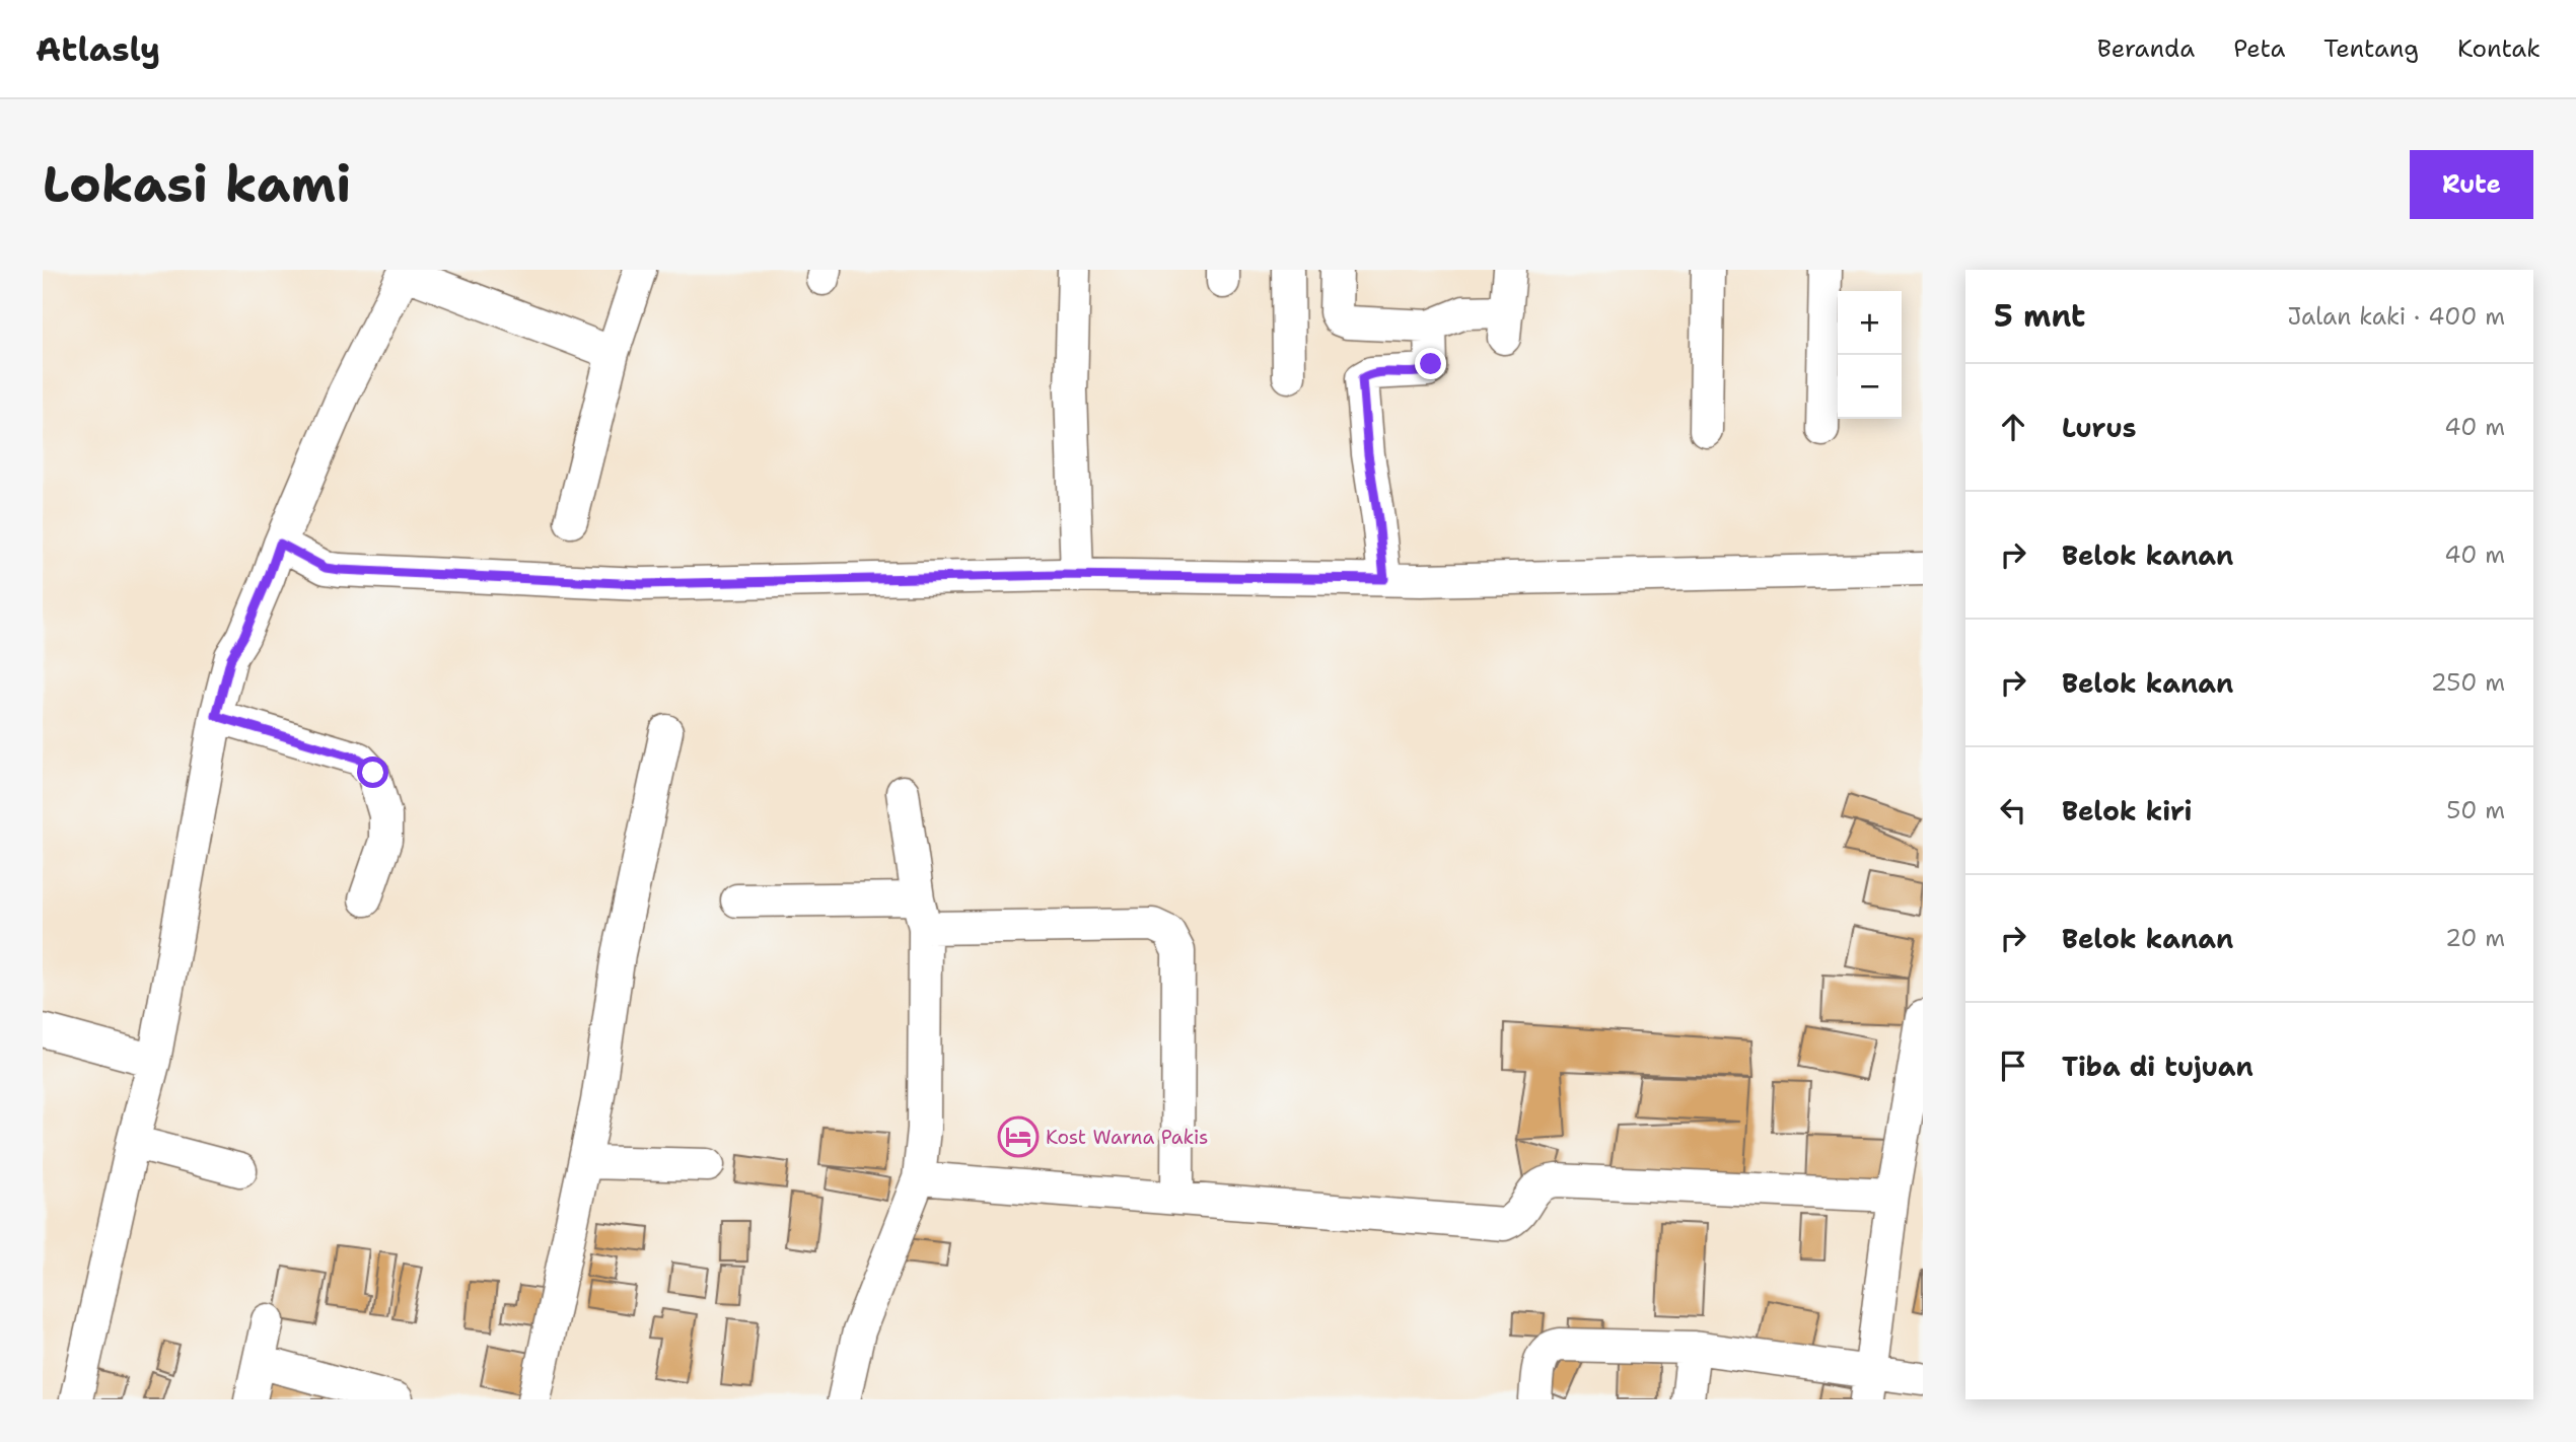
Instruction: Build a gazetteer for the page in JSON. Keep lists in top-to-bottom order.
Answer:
{
  "places": {
    "hotel": ["Kost Warna Pakis"]
  },
  "page": {
    "header": "Atlasly",
    "nav": [
      "Beranda",
      "Peta",
      "Tentang",
      "Kontak"
    ],
    "buttons": "Rute",
    "title": "Lokasi kami",
    "heading": ["5 mnt", "Jalan kaki · 400 m"],
    "map_buttons": ["+", "−"],
    "list": [
      ["Lurus", "40 m"],
      ["Belok kanan", "40 m"],
      ["Belok kanan", "250 m"],
      ["Belok kiri", "50 m"],
      ["Belok kanan", "20 m"],
      "Tiba di tujuan"
    ]
  }
}
